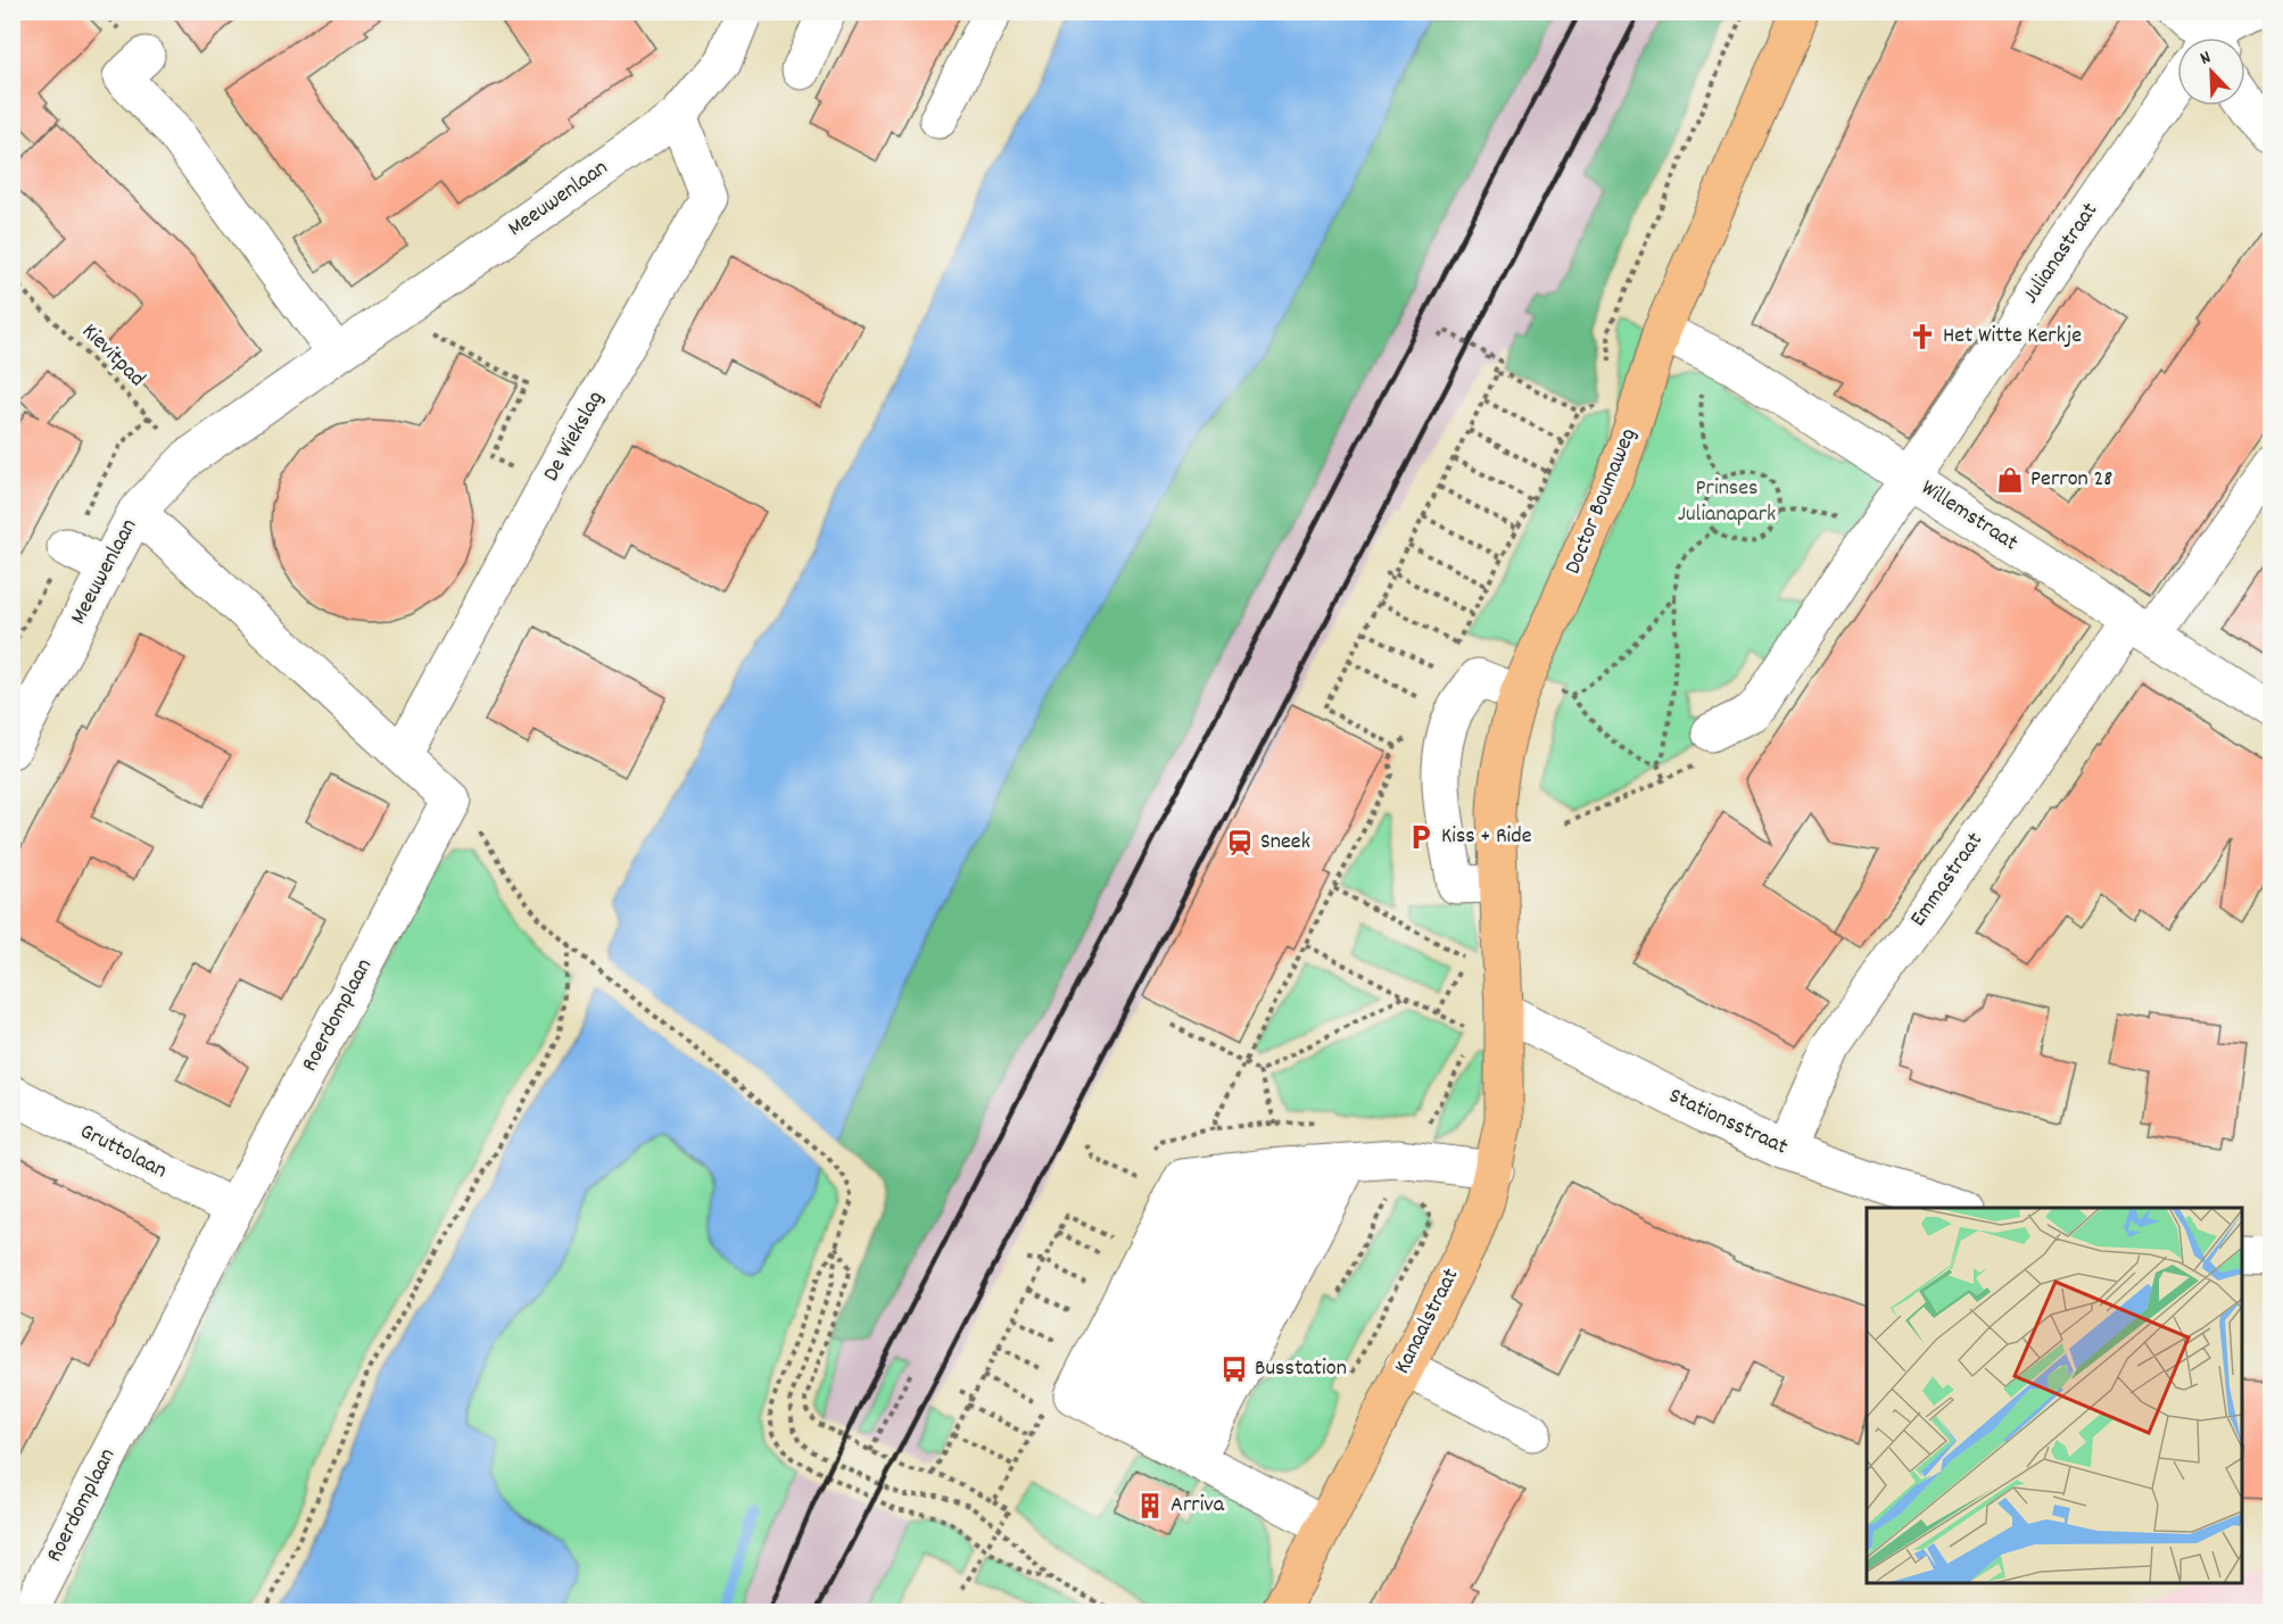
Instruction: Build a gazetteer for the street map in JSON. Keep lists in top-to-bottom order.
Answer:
{
  "streets": {
    "main road": ["Doctor Boumaweg", "Kanaalstraat"],
    "street": [
      "Meeuwenlaan",
      "Julianastraat",
      "De Wiekslag",
      "Willemstraat",
      "Emmastraat",
      "Roerdomplaan",
      "Stationsstraat",
      "Gruttolaan"
    ],
    "path": ["Kievitpad"]
  },
  "crossings": [
    ["Meeuwenlaan", "Kievitpad"],
    ["Meeuwenlaan", "De Wiekslag"],
    ["Julianastraat", "Willemstraat"],
    ["Doctor Boumaweg", "Willemstraat"],
    ["Doctor Boumaweg", "Stationsstraat"],
    ["Doctor Boumaweg", "Kanaalstraat"],
    ["Willemstraat", "Emmastraat"],
    ["Emmastraat", "Stationsstraat"],
    ["Roerdomplaan", "Gruttolaan"],
    ["Stationsstraat", "Kanaalstraat"]
  ],
  "parks": ["Prinses Julianapark"],
  "places": {
    "church": ["Het Witte Kerkje"],
    "shop": ["Perron 28"],
    "parking": ["Kiss + Ride"],
    "station": ["Sneek"],
    "bus stop": ["Busstation"],
    "building": ["Arriva"]
  },
  "north": "top left"
}
